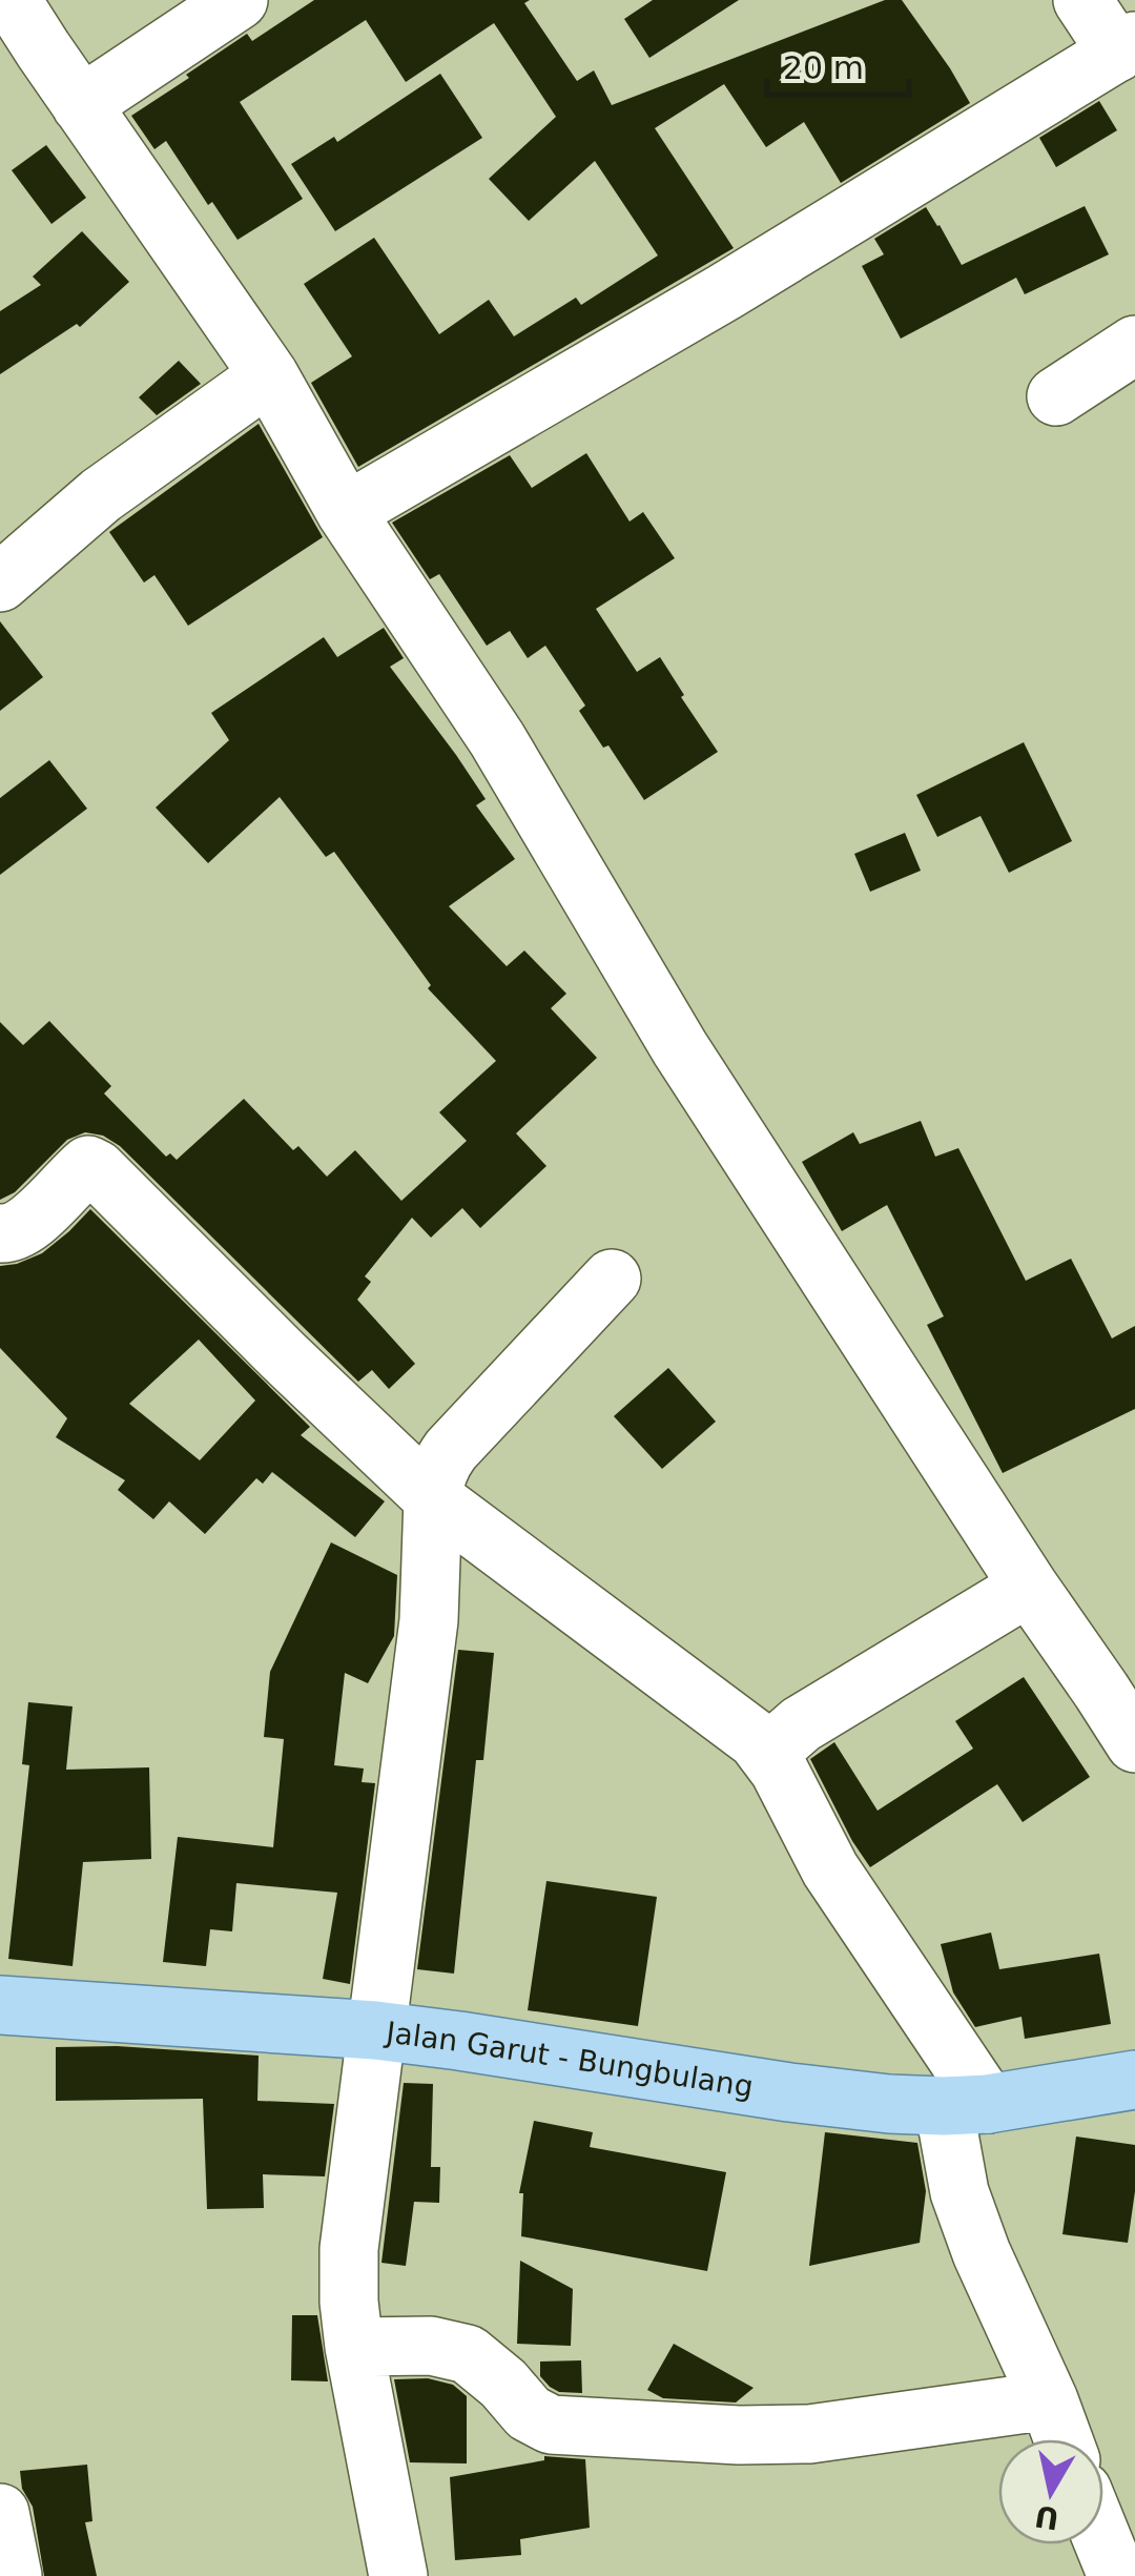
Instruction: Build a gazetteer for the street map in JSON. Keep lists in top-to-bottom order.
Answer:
{
  "streets": {
    "main road": ["Jalan Garut - Bungbulang"]
  },
  "scale_bar": "20 m",
  "north": "bottom"
}
